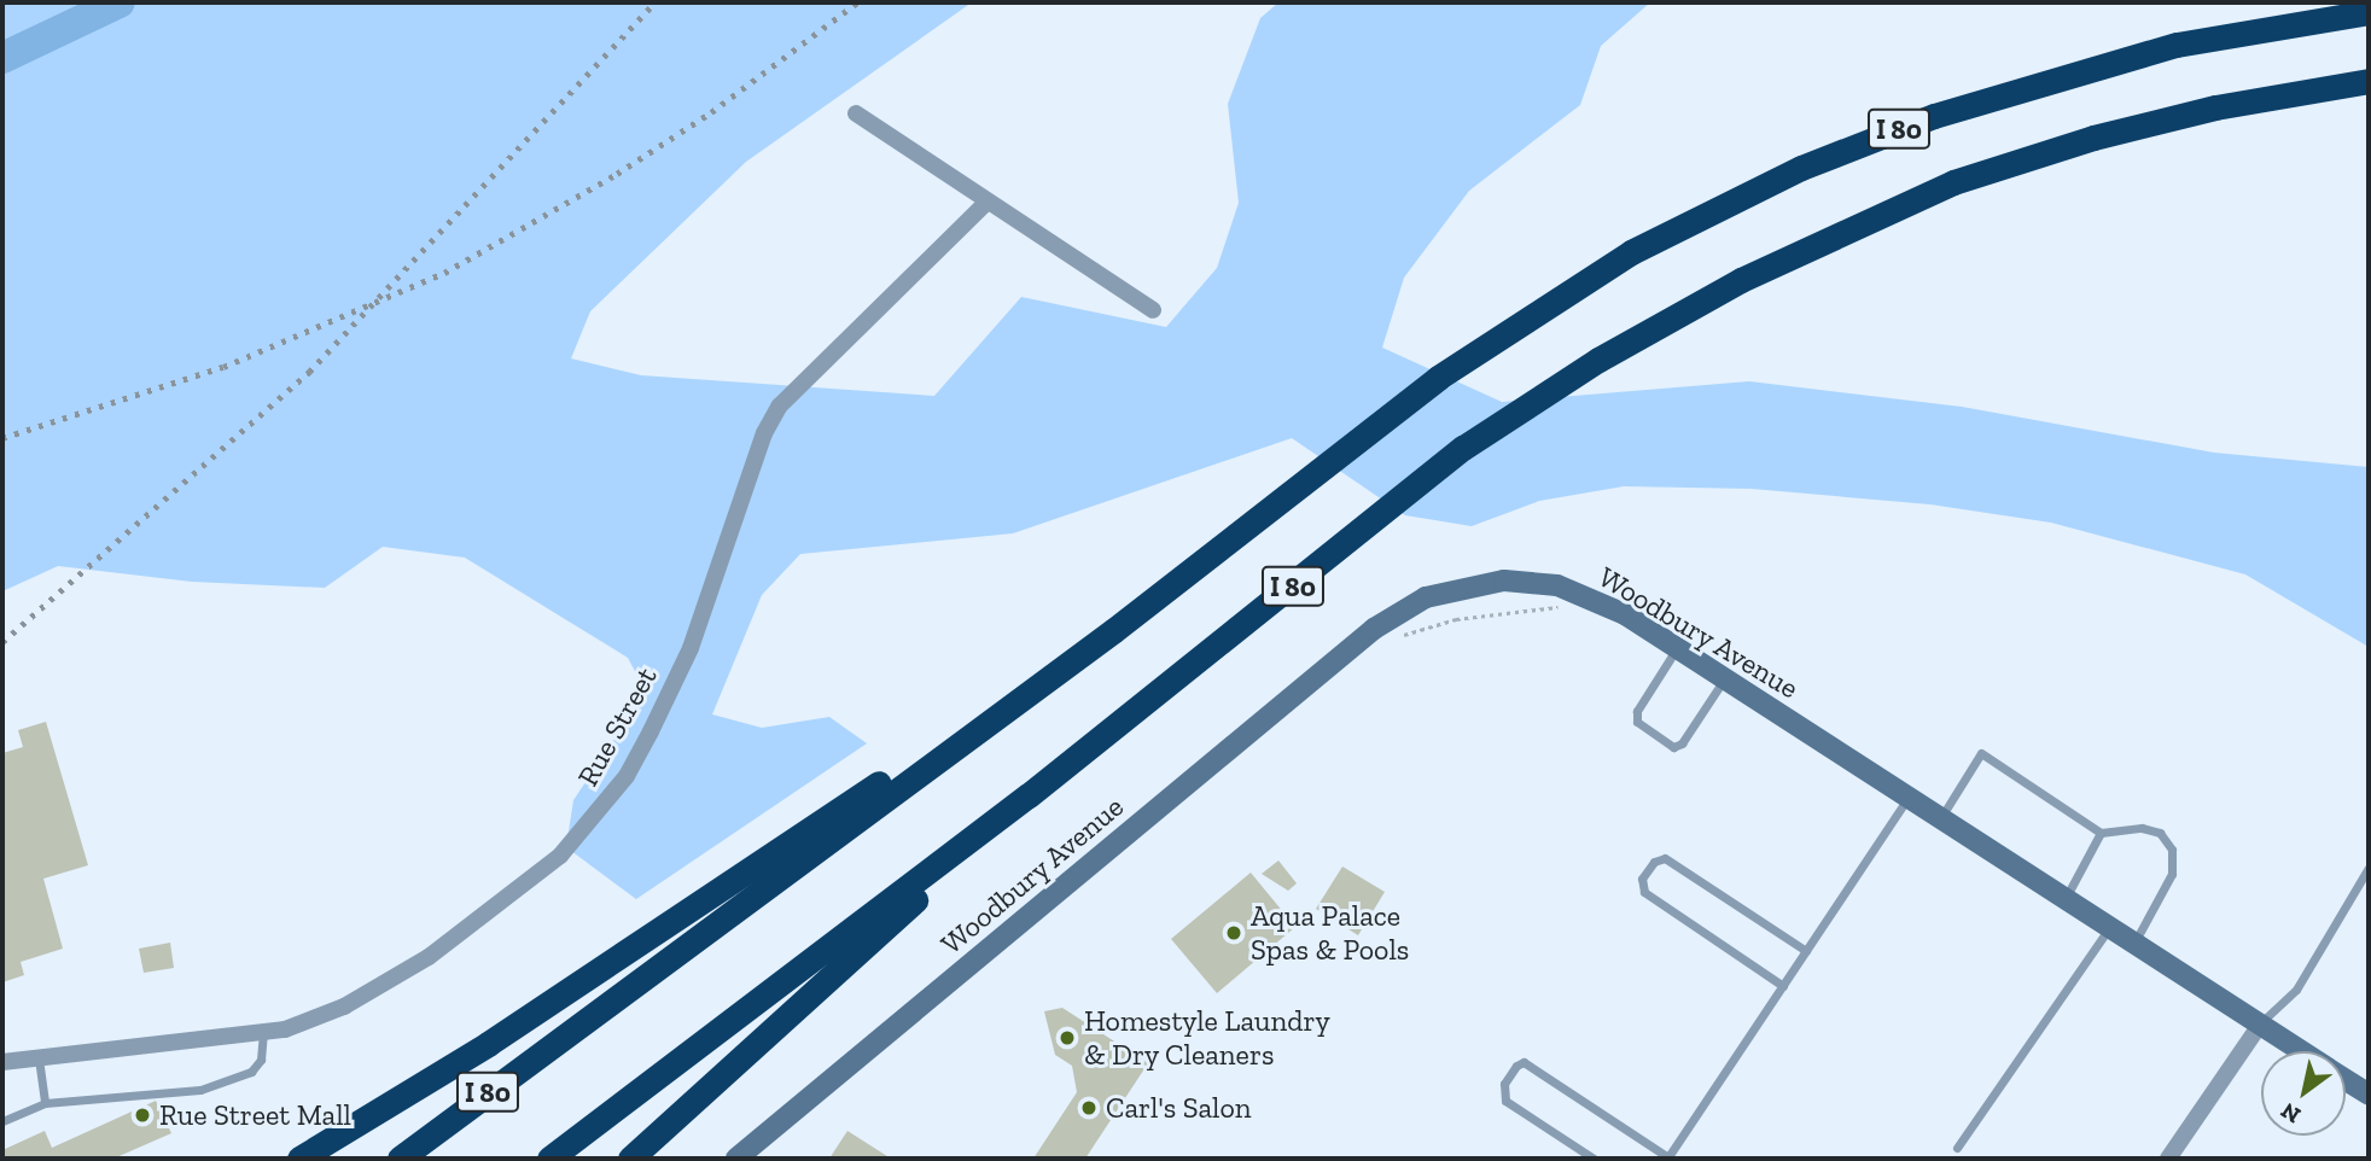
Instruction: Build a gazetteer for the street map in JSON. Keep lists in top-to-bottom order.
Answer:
{
  "streets": {
    "highway": ["I 80"],
    "main road": ["Woodbury Avenue"],
    "street": ["Rue Street"]
  },
  "places": [
    "Aqua Palace Spas & Pools",
    "Homestyle Laundry & Dry Cleaners",
    "Carl's Salon",
    "Rue Street Mall"
  ],
  "north": "bottom left"
}
